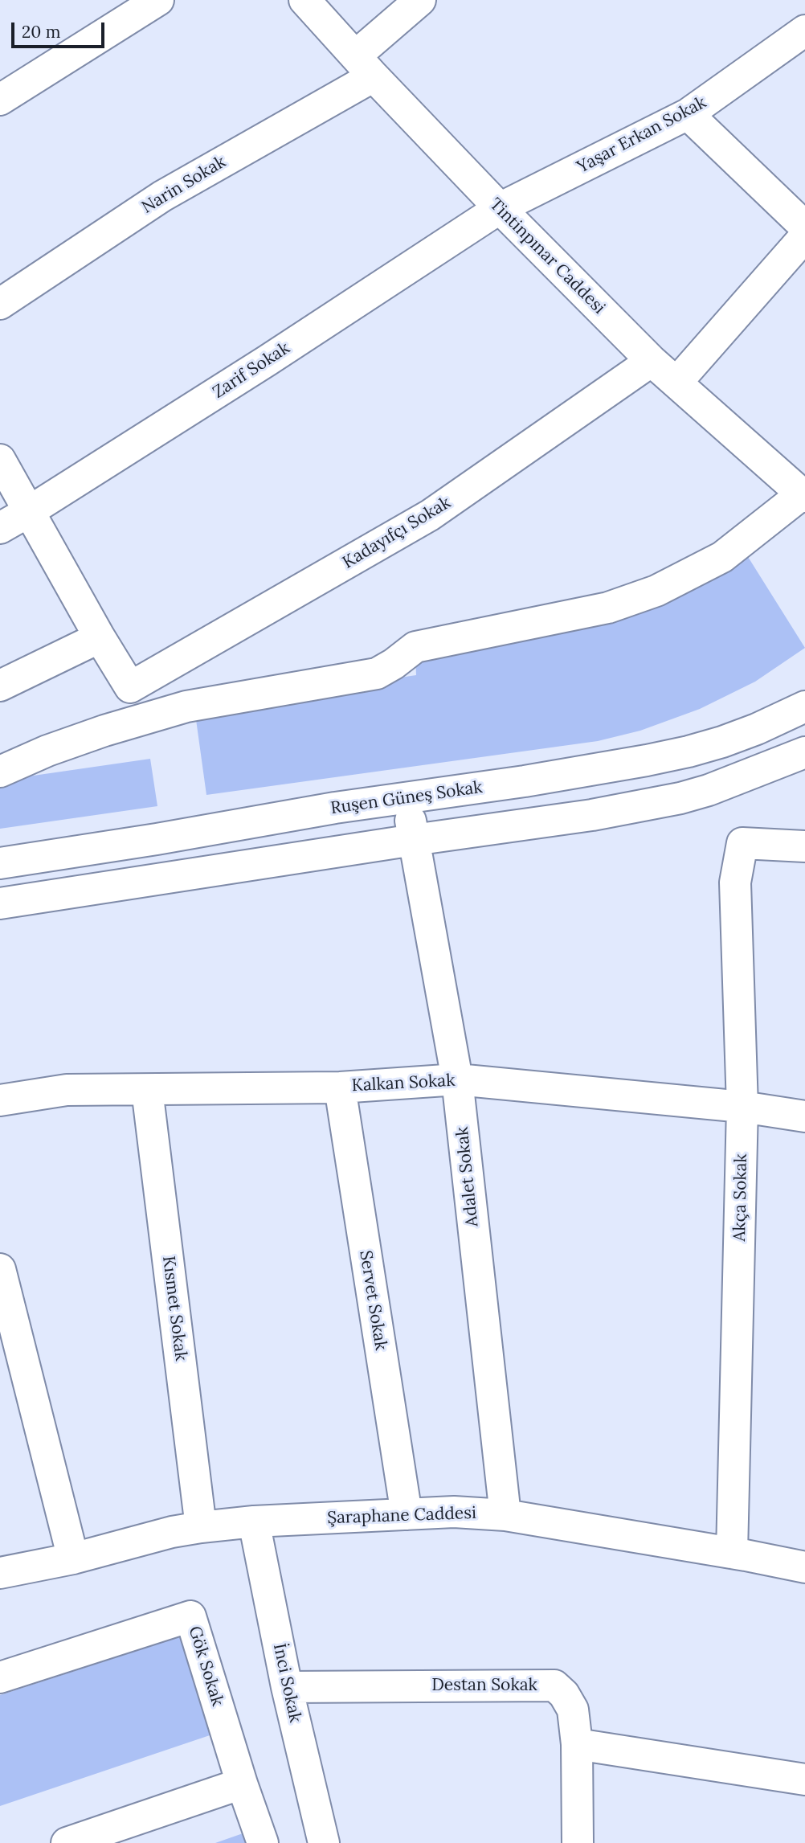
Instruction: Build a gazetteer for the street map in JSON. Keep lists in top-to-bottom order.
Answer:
{
  "streets": {
    "street": [
      "Yaşar Erkan Sokak",
      "Narin Sokak",
      "Tintinpınar Caddesi",
      "Zarif Sokak",
      "Kadayıfçı Sokak",
      "Ruşen Güneş Sokak",
      "Kalkan Sokak",
      "Adalet Sokak",
      "Akça Sokak",
      "Servet Sokak",
      "Kısmet Sokak",
      "Şaraphane Caddesi",
      "Gök Sokak",
      "İnci Sokak",
      "Destan Sokak"
    ]
  },
  "crossings": [
    ["Yaşar Erkan Sokak", "Tintinpınar Caddesi"],
    ["Yaşar Erkan Sokak", "Zarif Sokak"],
    ["Narin Sokak", "Tintinpınar Caddesi"],
    ["Tintinpınar Caddesi", "Zarif Sokak"],
    ["Tintinpınar Caddesi", "Kadayıfçı Sokak"],
    ["Ruşen Güneş Sokak", "Adalet Sokak"],
    ["Kalkan Sokak", "Adalet Sokak"],
    ["Kalkan Sokak", "Akça Sokak"],
    ["Kalkan Sokak", "Servet Sokak"],
    ["Kalkan Sokak", "Kısmet Sokak"],
    ["Adalet Sokak", "Şaraphane Caddesi"],
    ["Akça Sokak", "Şaraphane Caddesi"],
    ["Servet Sokak", "Şaraphane Caddesi"],
    ["Kısmet Sokak", "Şaraphane Caddesi"],
    ["Şaraphane Caddesi", "İnci Sokak"],
    ["İnci Sokak", "Destan Sokak"]
  ],
  "scale_bar": "20 m"
}
